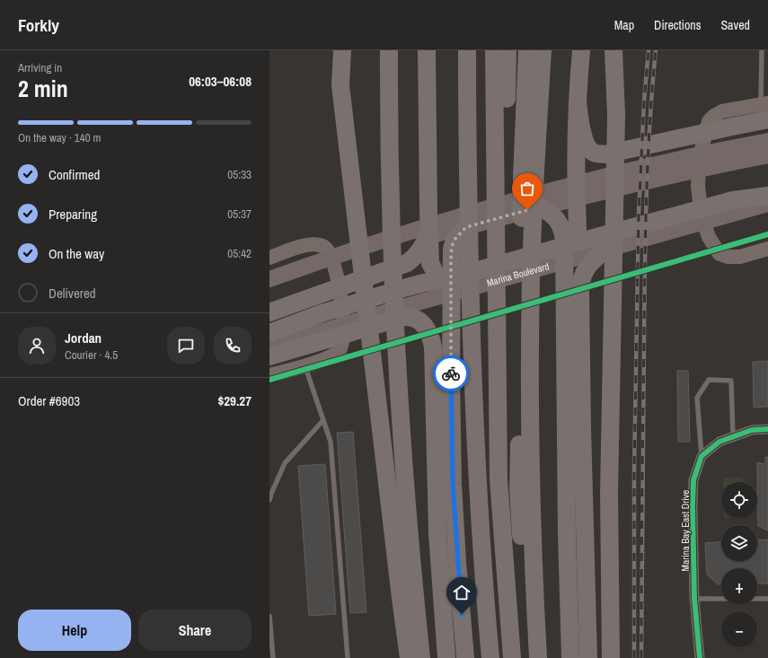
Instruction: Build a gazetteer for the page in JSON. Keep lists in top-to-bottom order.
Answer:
{
  "streets": {
    "street": ["Marina Bay East Drive"]
  },
  "page": {
    "header": "Forkly",
    "nav": ["Map", "Directions", "Saved"],
    "heading": ["2 min", "Arriving in", "06:03–06:08"],
    "panel": [
      "Jordan",
      "Courier · 4.5",
      "Order #6903",
      "$29.27"
    ],
    "bar": "On the way · 140 m",
    "list": [
      ["Confirmed", "05:33"],
      ["Preparing", "05:37"],
      ["On the way", "05:42"],
      "Delivered"
    ],
    "map_buttons": ["+", "−"],
    "buttons": ["Help", "Share"]
  }
}
